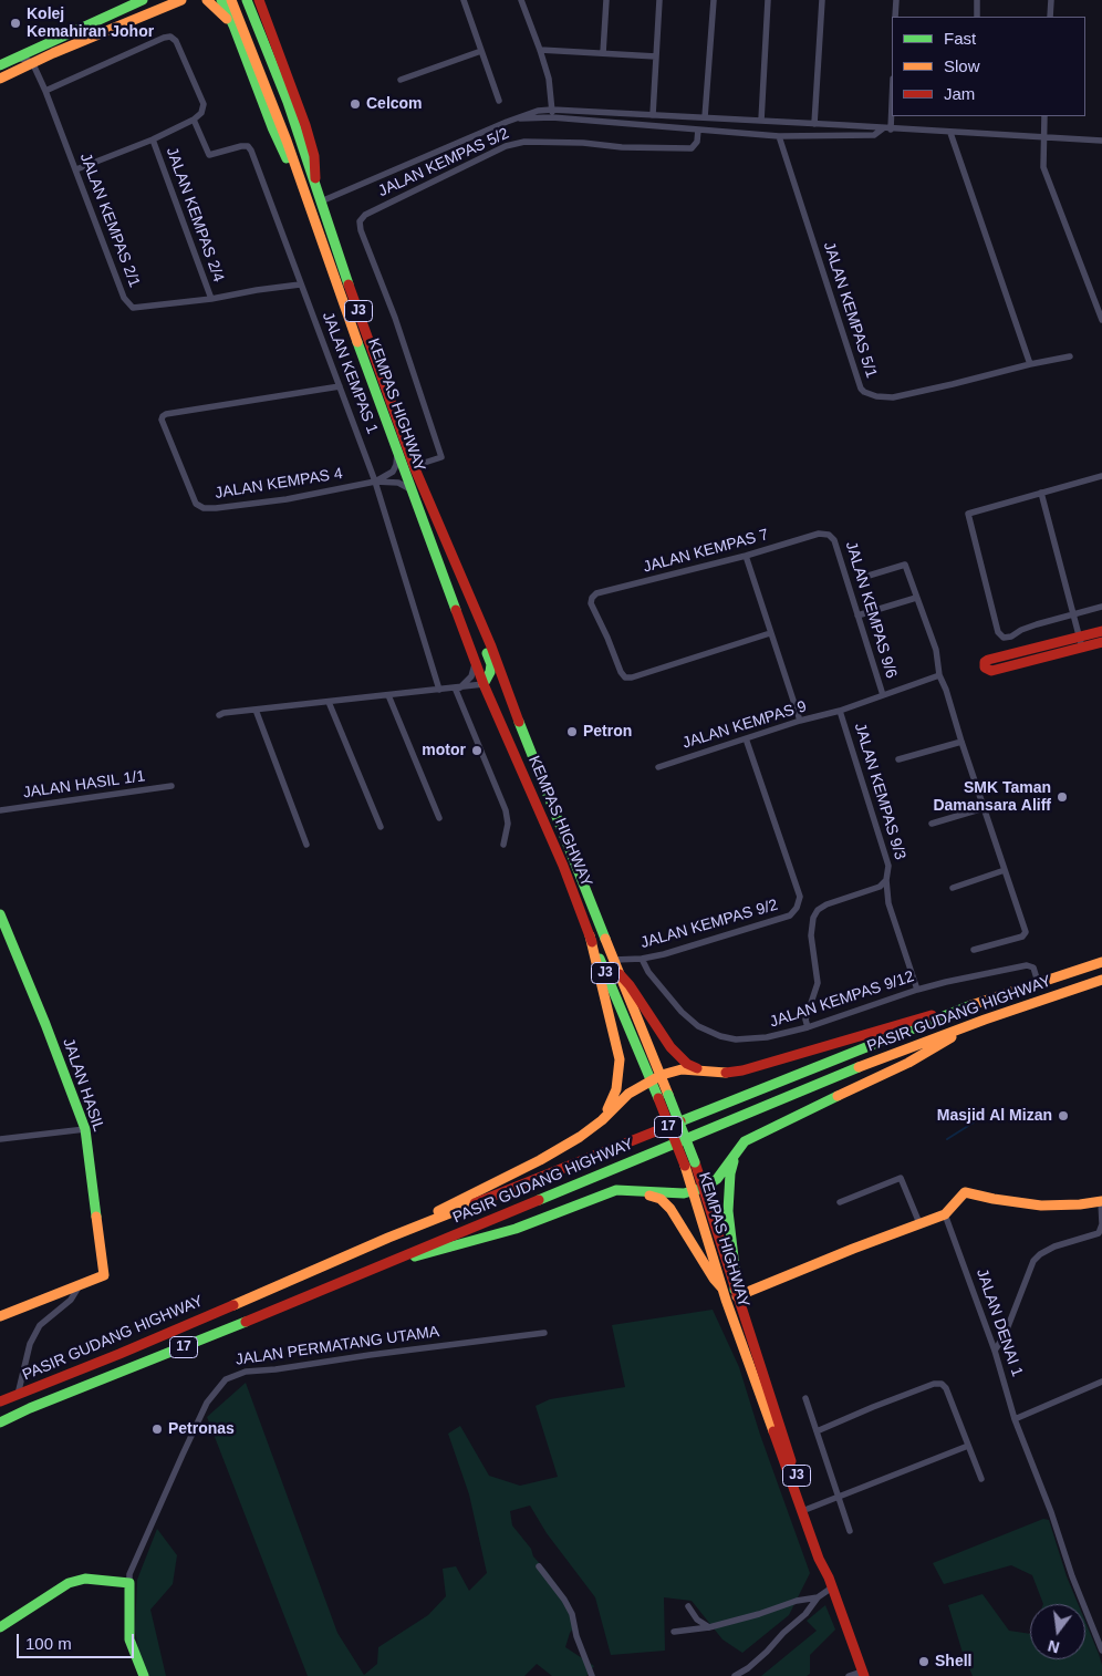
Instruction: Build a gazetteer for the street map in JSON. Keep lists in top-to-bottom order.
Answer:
{
  "streets": {
    "main road": [
      "J3",
      "KEMPAS HIGHWAY",
      "PASIR GUDANG HIGHWAY",
      "JALAN HASIL",
      "17",
      "JALAN PERMATANG UTAMA"
    ],
    "street": [
      "JALAN KEMPAS 5/2",
      "JALAN KEMPAS 2/4",
      "JALAN KEMPAS 2/1",
      "JALAN KEMPAS 5/1",
      "JALAN KEMPAS 1",
      "JALAN KEMPAS 4",
      "JALAN KEMPAS 7",
      "JALAN KEMPAS 9/6",
      "JALAN KEMPAS 9",
      "JALAN HASIL 1/1",
      "JALAN KEMPAS 9/3",
      "JALAN KEMPAS 9/2",
      "JALAN KEMPAS 9/12",
      "JALAN DENAI 1"
    ]
  },
  "crossings": [
    ["JALAN KEMPAS 5/2", "KEMPAS HIGHWAY"],
    ["JALAN KEMPAS 2/4", "JALAN KEMPAS 2/1"],
    ["JALAN KEMPAS 2/1", "JALAN KEMPAS 1"],
    ["JALAN KEMPAS 1", "JALAN KEMPAS 4"],
    ["KEMPAS HIGHWAY", "JALAN KEMPAS 9/2"],
    ["JALAN KEMPAS 7", "JALAN KEMPAS 9/6"],
    ["JALAN KEMPAS 9/6", "JALAN KEMPAS 9"],
    ["JALAN KEMPAS 9", "JALAN KEMPAS 9/3"],
    ["JALAN KEMPAS 9", "JALAN KEMPAS 9/2"],
    ["JALAN KEMPAS 9/3", "JALAN KEMPAS 9/12"],
    ["JALAN KEMPAS 9/2", "JALAN KEMPAS 9/12"],
    ["JALAN KEMPAS 9/12", "PASIR GUDANG HIGHWAY"]
  ],
  "places": [
    "Kolej Kemahiran Johor",
    "Celcom",
    "Petron",
    "motor",
    "SMK Taman Damansara Aliff",
    "Masjid Al Mizan",
    "Petronas",
    "Shell"
  ],
  "legend": ["Fast", "Slow", "Jam"],
  "scale_bar": "100 m",
  "north": "bottom"
}
